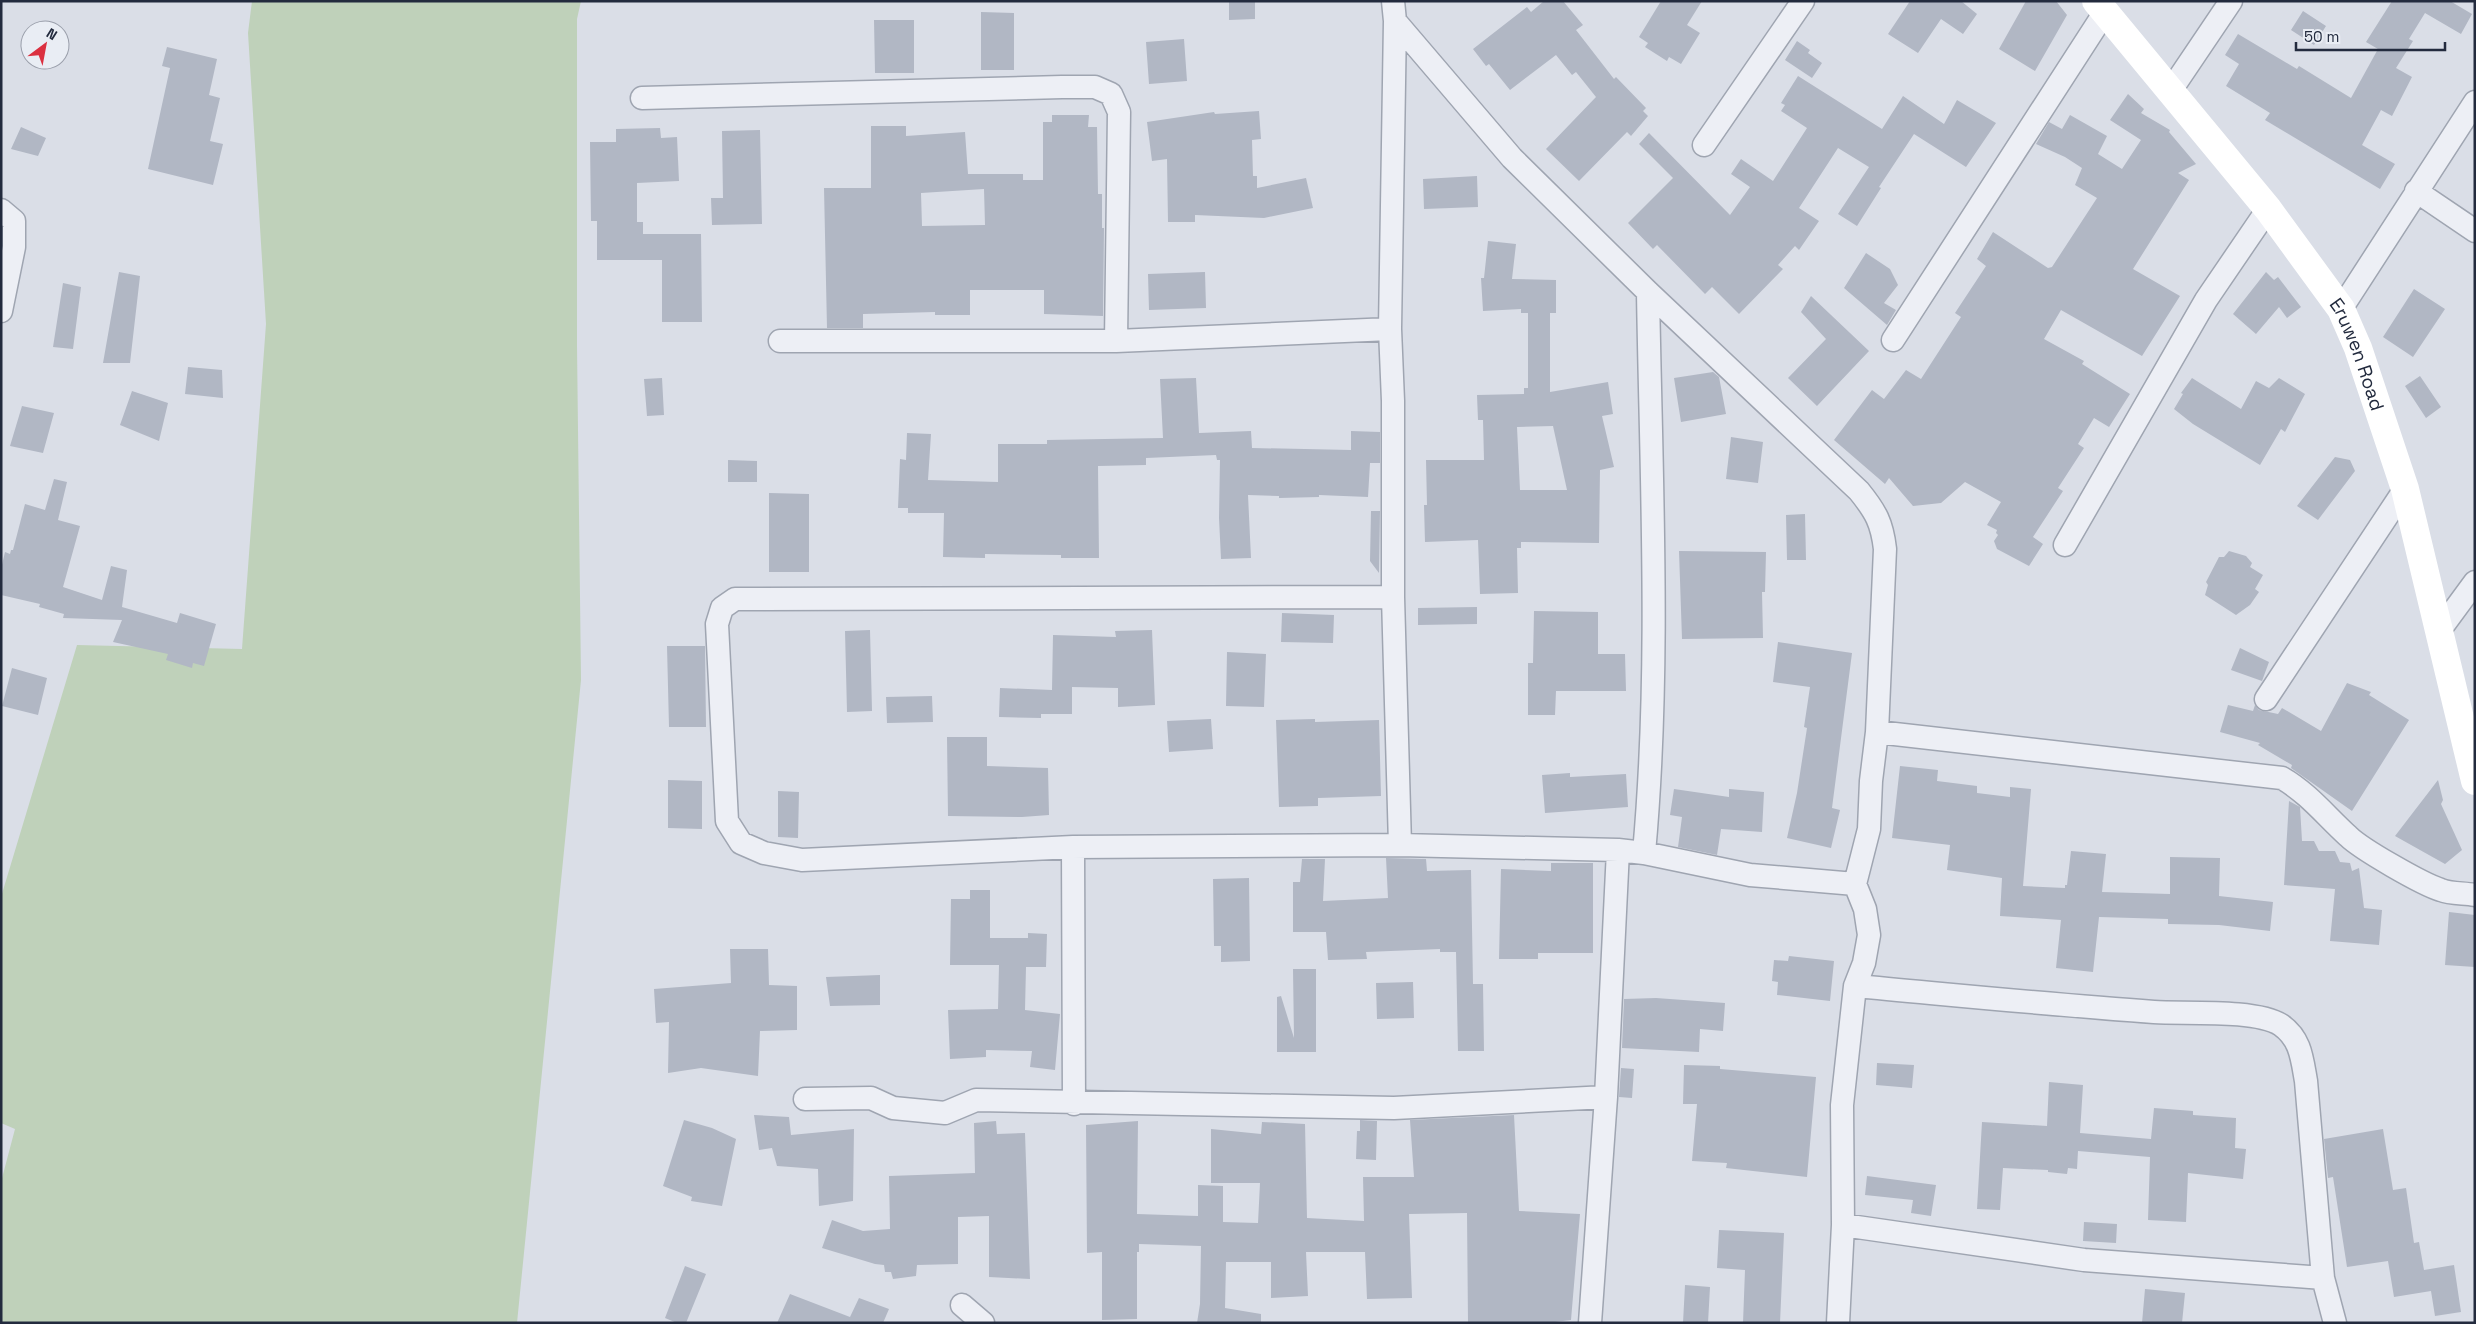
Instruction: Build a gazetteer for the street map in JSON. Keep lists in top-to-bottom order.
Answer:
{
  "streets": {
    "street": ["Eruwen Road"]
  },
  "scale_bar": "50 m",
  "north": "top right"
}
